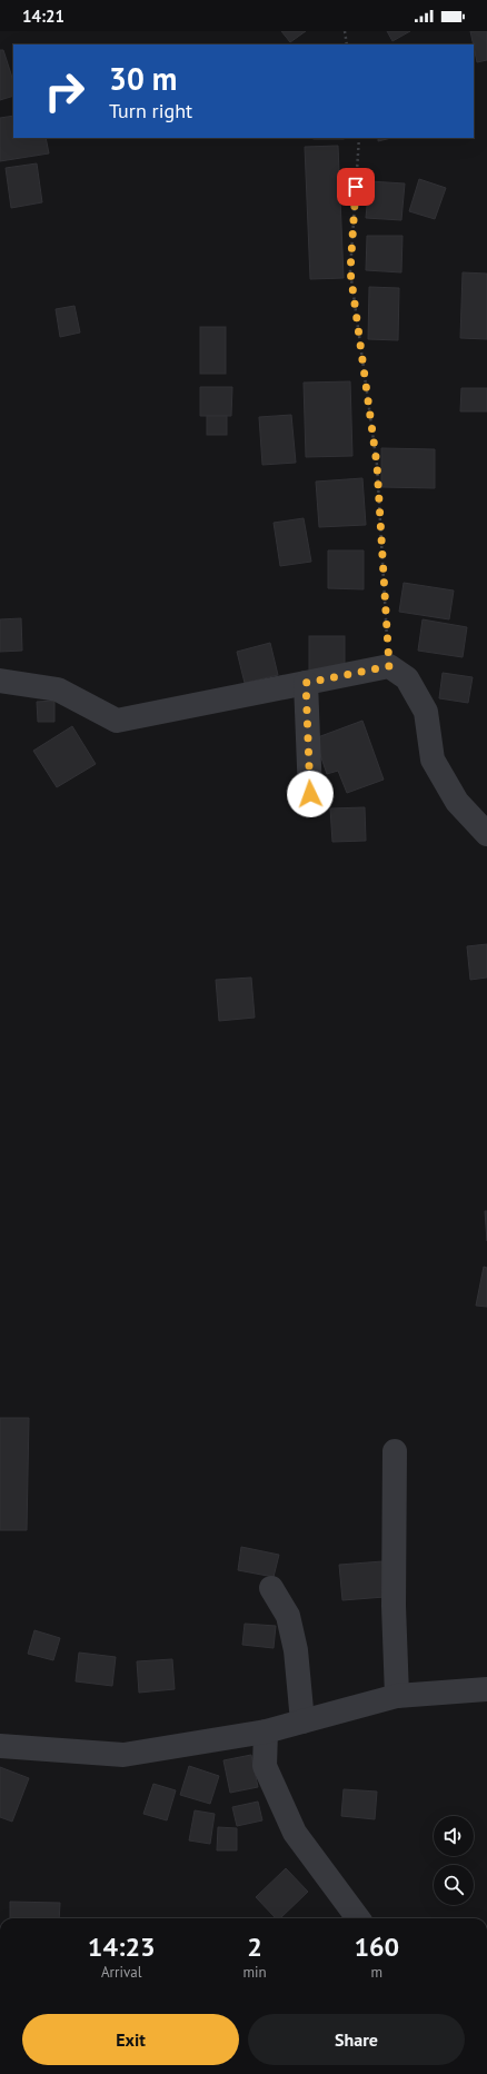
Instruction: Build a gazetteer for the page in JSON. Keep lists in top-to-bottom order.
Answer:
{
  "page": {
    "status": "14:21",
    "turn": ["30 m", "Turn right"],
    "eta": [
      "14:23",
      "Arrival",
      "2",
      "min",
      "160",
      "m"
    ],
    "buttons": ["Exit", "Share"]
  }
}
